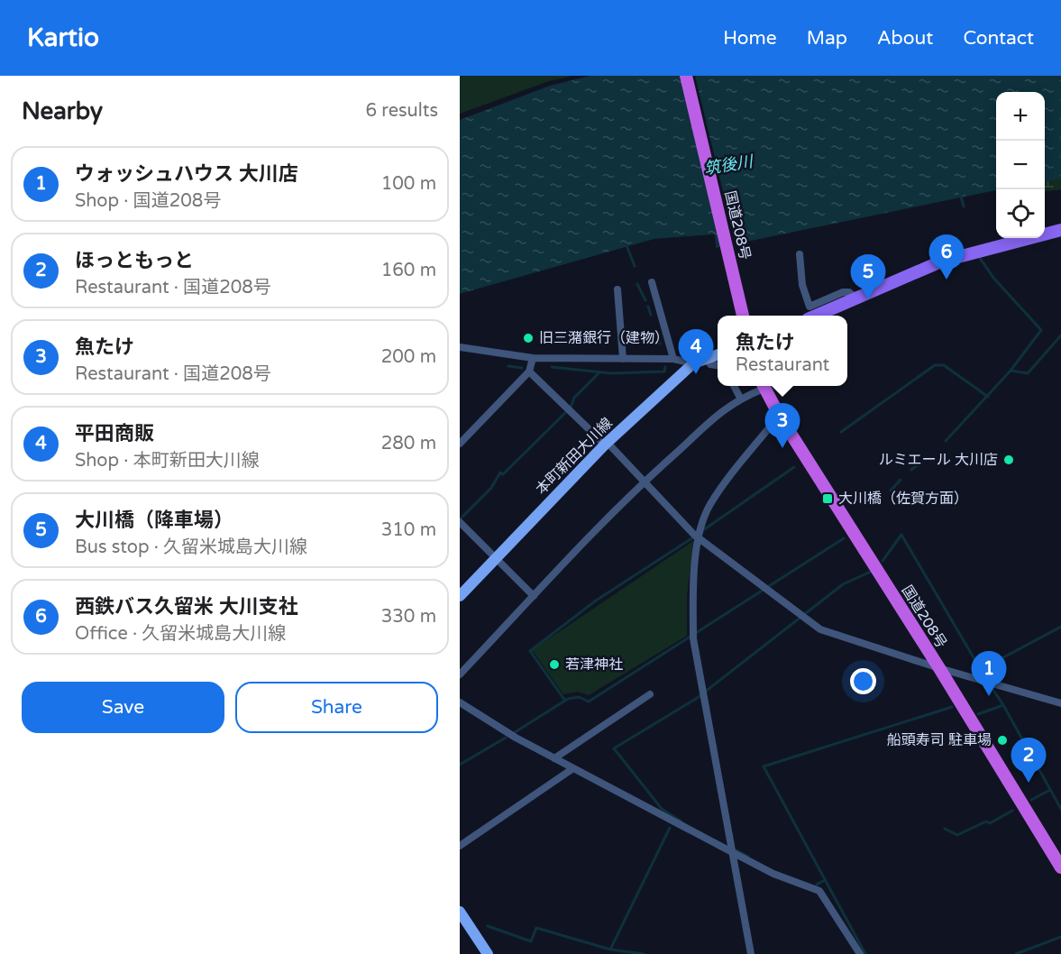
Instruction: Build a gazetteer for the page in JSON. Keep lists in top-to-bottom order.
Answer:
{
  "streets": {
    "highway": ["国道208号"],
    "main road": ["本町新田大川線"]
  },
  "water": ["筑後川"],
  "places": {
    "other": [
      "旧三潴銀行（建物）",
      "ルミエール 大川店",
      "若津神社",
      "船頭寿司 駐車場"
    ],
    "transit": ["大川橋（佐賀方面）"]
  },
  "page": {
    "header": "Kartio",
    "nav": [
      "Home",
      "Map",
      "About",
      "Contact"
    ],
    "heading": ["Nearby", "6 results"],
    "map_buttons": ["+", "−"],
    "list": [
      {
        "mark": "1",
        "name": "ウォッシュハウス 大川店",
        "note": "Shop · 国道208号",
        "value": "100 m"
      },
      {
        "mark": "2",
        "name": "ほっともっと",
        "note": "Restaurant · 国道208号",
        "value": "160 m"
      },
      {
        "mark": "3",
        "name": "魚たけ",
        "note": "Restaurant · 国道208号",
        "value": "200 m"
      },
      {
        "mark": "4",
        "name": "平田商販",
        "note": "Shop · 本町新田大川線",
        "value": "280 m"
      },
      {
        "mark": "5",
        "name": "大川橋（降車場）",
        "note": "Bus stop · 久留米城島大川線",
        "value": "310 m"
      },
      {
        "mark": "6",
        "name": "西鉄バス久留米 大川支社",
        "note": "Office · 久留米城島大川線",
        "value": "330 m"
      }
    ],
    "pins": [
      "6",
      "5",
      "4",
      "3",
      "1",
      "2"
    ],
    "popup": ["魚たけ", "Restaurant"],
    "buttons": ["Save", "Share"]
  }
}
